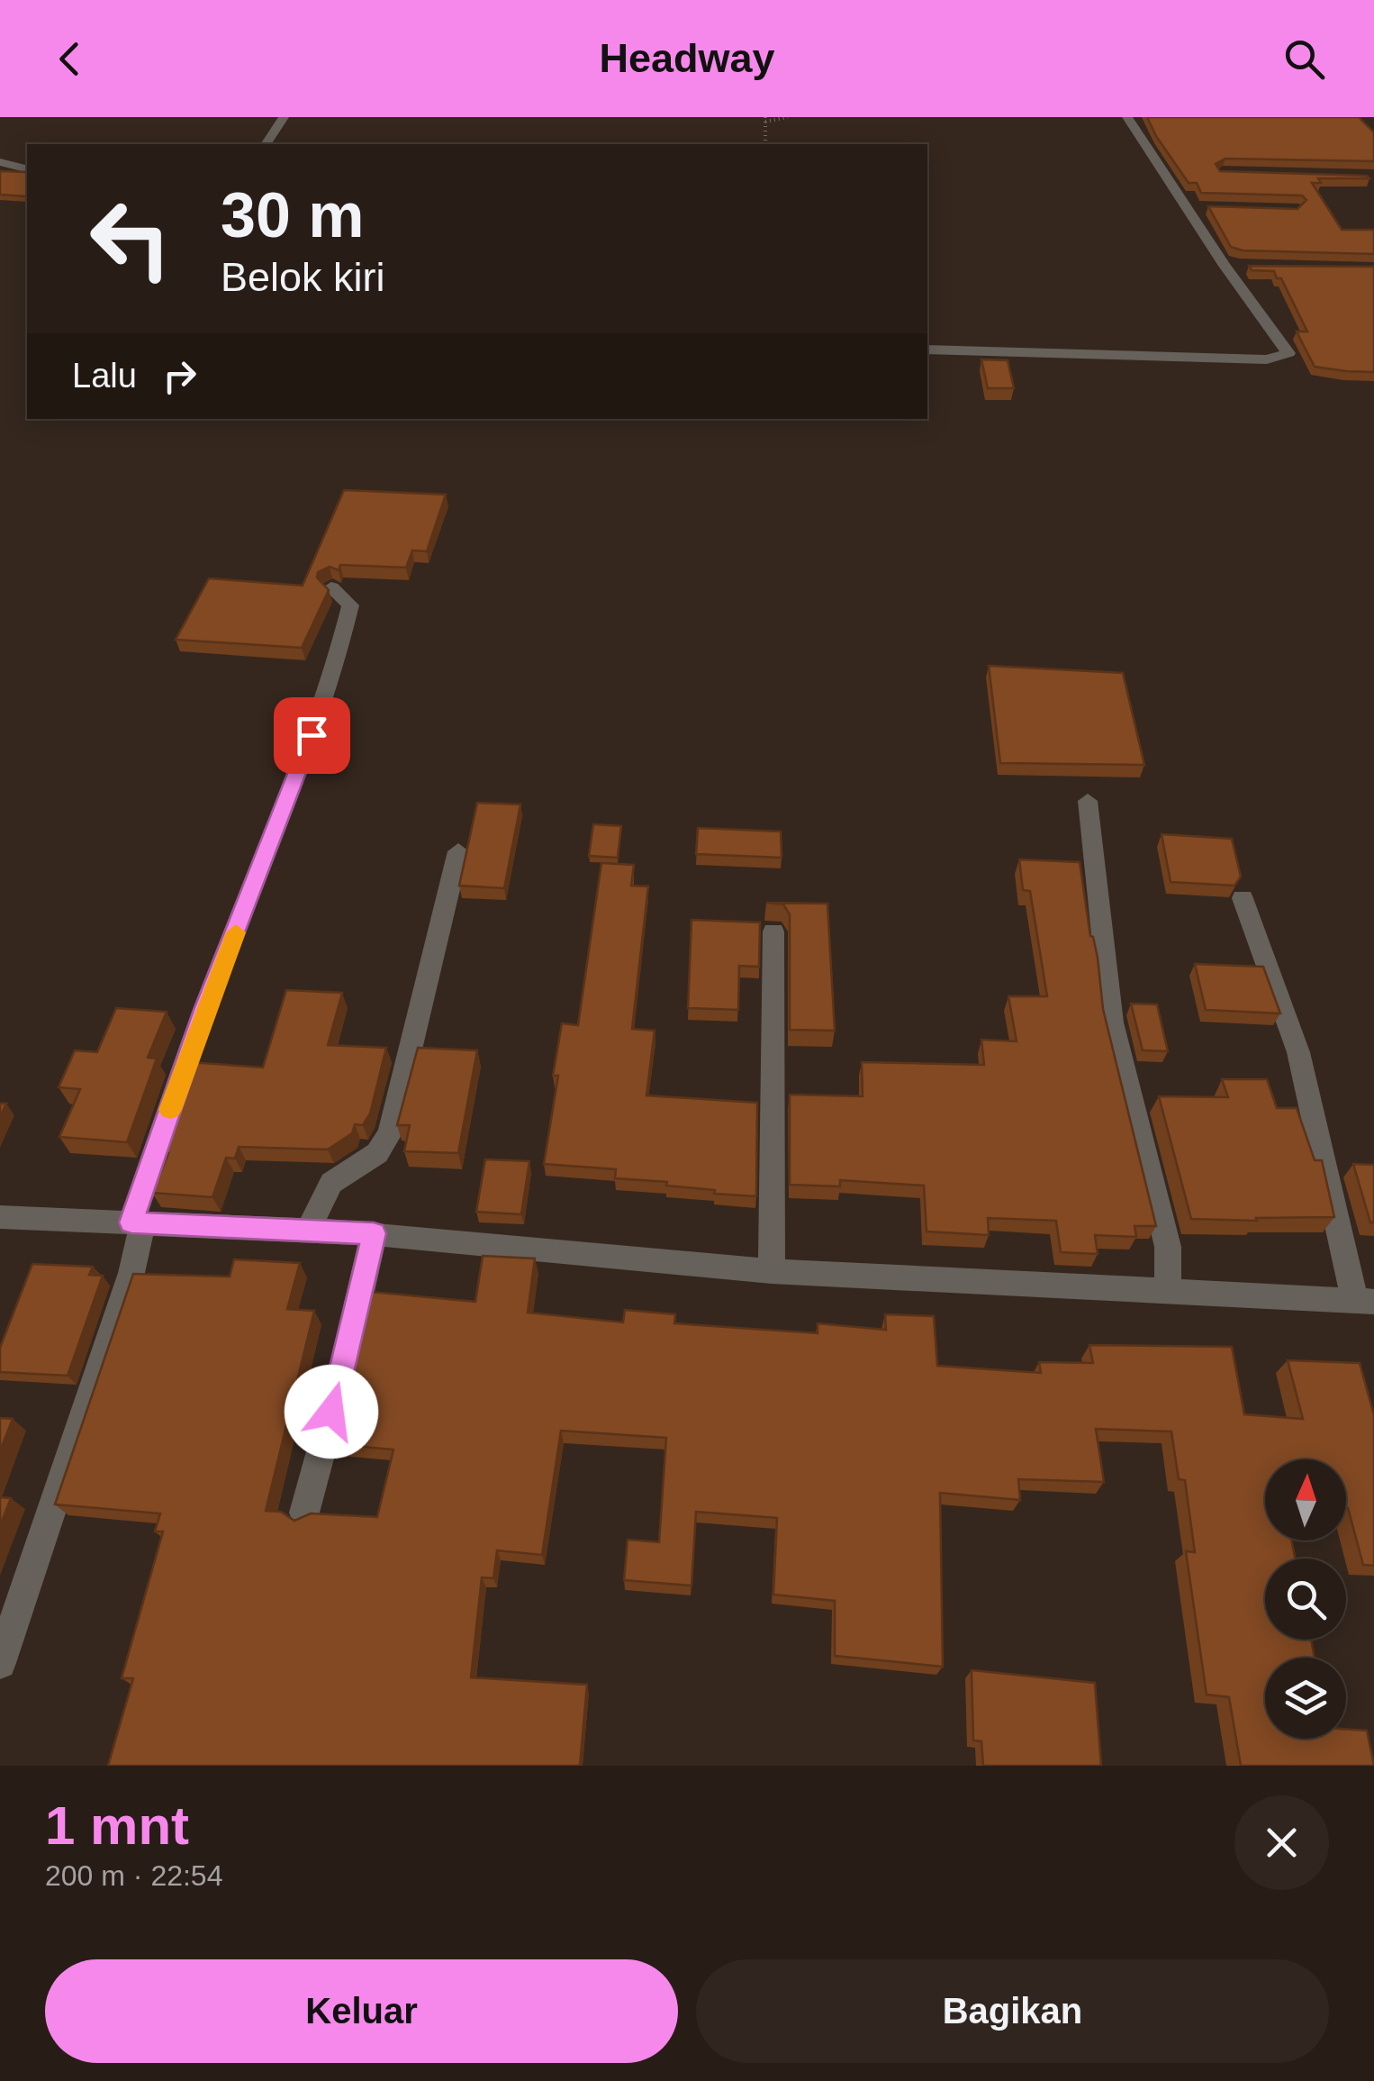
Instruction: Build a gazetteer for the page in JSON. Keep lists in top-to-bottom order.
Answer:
{
  "north": "top",
  "page": {
    "header": "Headway",
    "turn": ["30 m", "Belok kiri"],
    "then": "Lalu",
    "heading": ["1 mnt", "200 m · 22:54"],
    "buttons": ["Keluar", "Bagikan"]
  }
}
